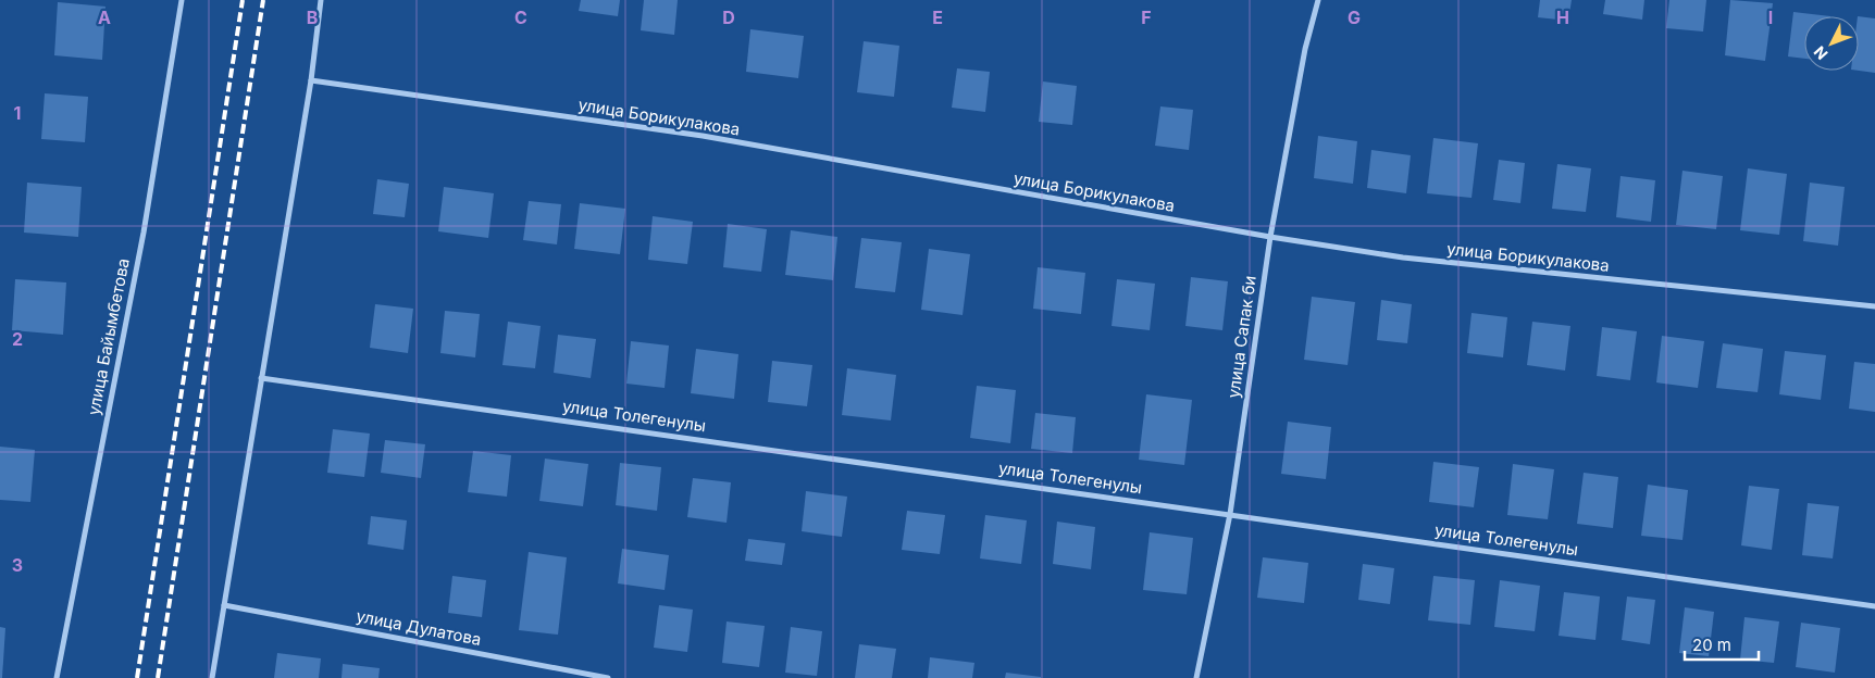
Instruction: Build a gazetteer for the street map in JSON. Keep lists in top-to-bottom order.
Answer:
{
  "streets": {
    "street": [
      "улица Борикулакова",
      "улица Байымбетова",
      "улица Сапак би",
      "улица Толегенулы",
      "улица Дулатова"
    ]
  },
  "crossings": [
    ["улица Борикулакова", "улица Сапак би"],
    ["улица Сапак би", "улица Толегенулы"]
  ],
  "scale_bar": "20 m",
  "north": "bottom left",
  "grid": {
    "columns": [
      "A",
      "B",
      "C",
      "D",
      "E",
      "F",
      "G",
      "H",
      "I"
    ],
    "rows": ["1", "2", "3"]
  }
}
